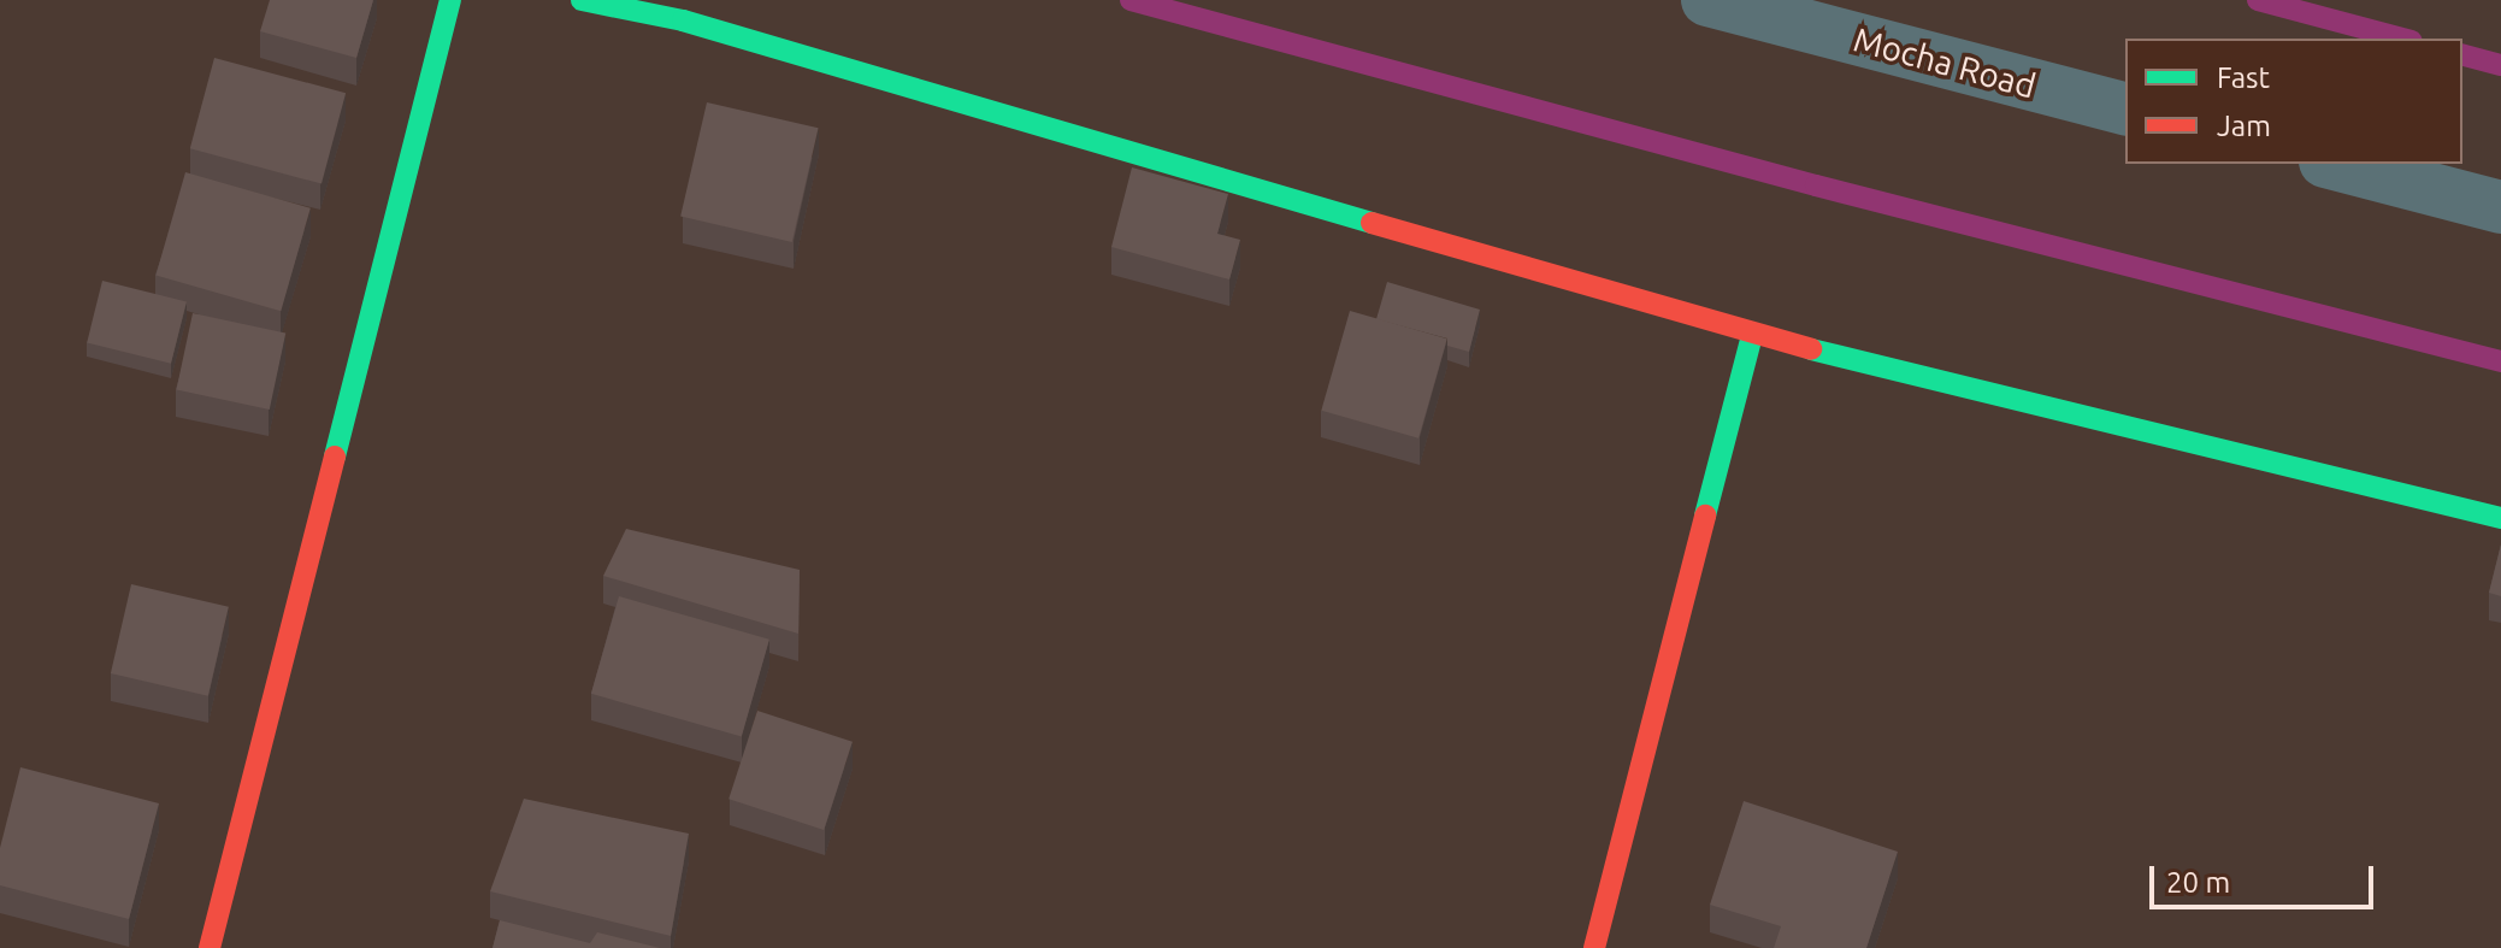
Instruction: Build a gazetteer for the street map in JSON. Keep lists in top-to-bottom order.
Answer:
{
  "streets": {
    "street": ["Mocha Road"]
  },
  "legend": ["Fast", "Jam"],
  "scale_bar": "20 m"
}
